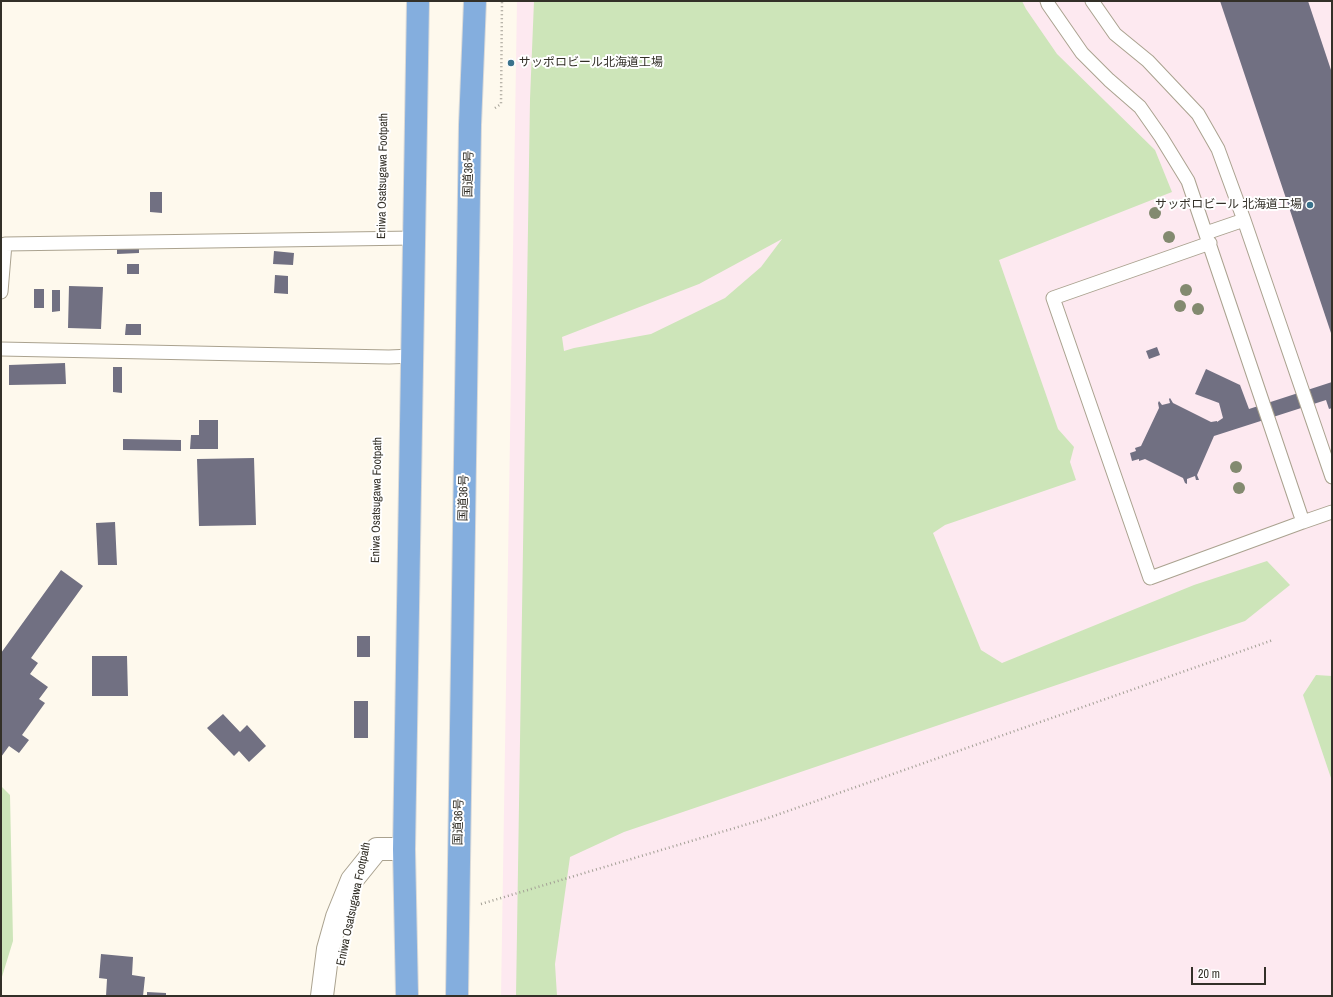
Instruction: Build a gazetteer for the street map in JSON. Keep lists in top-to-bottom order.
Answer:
{
  "streets": {
    "highway": ["国道36号"]
  },
  "places": ["サッポロビール北海道工場", "サッポロビール 北海道工場"],
  "scale_bar": "20 m"
}
